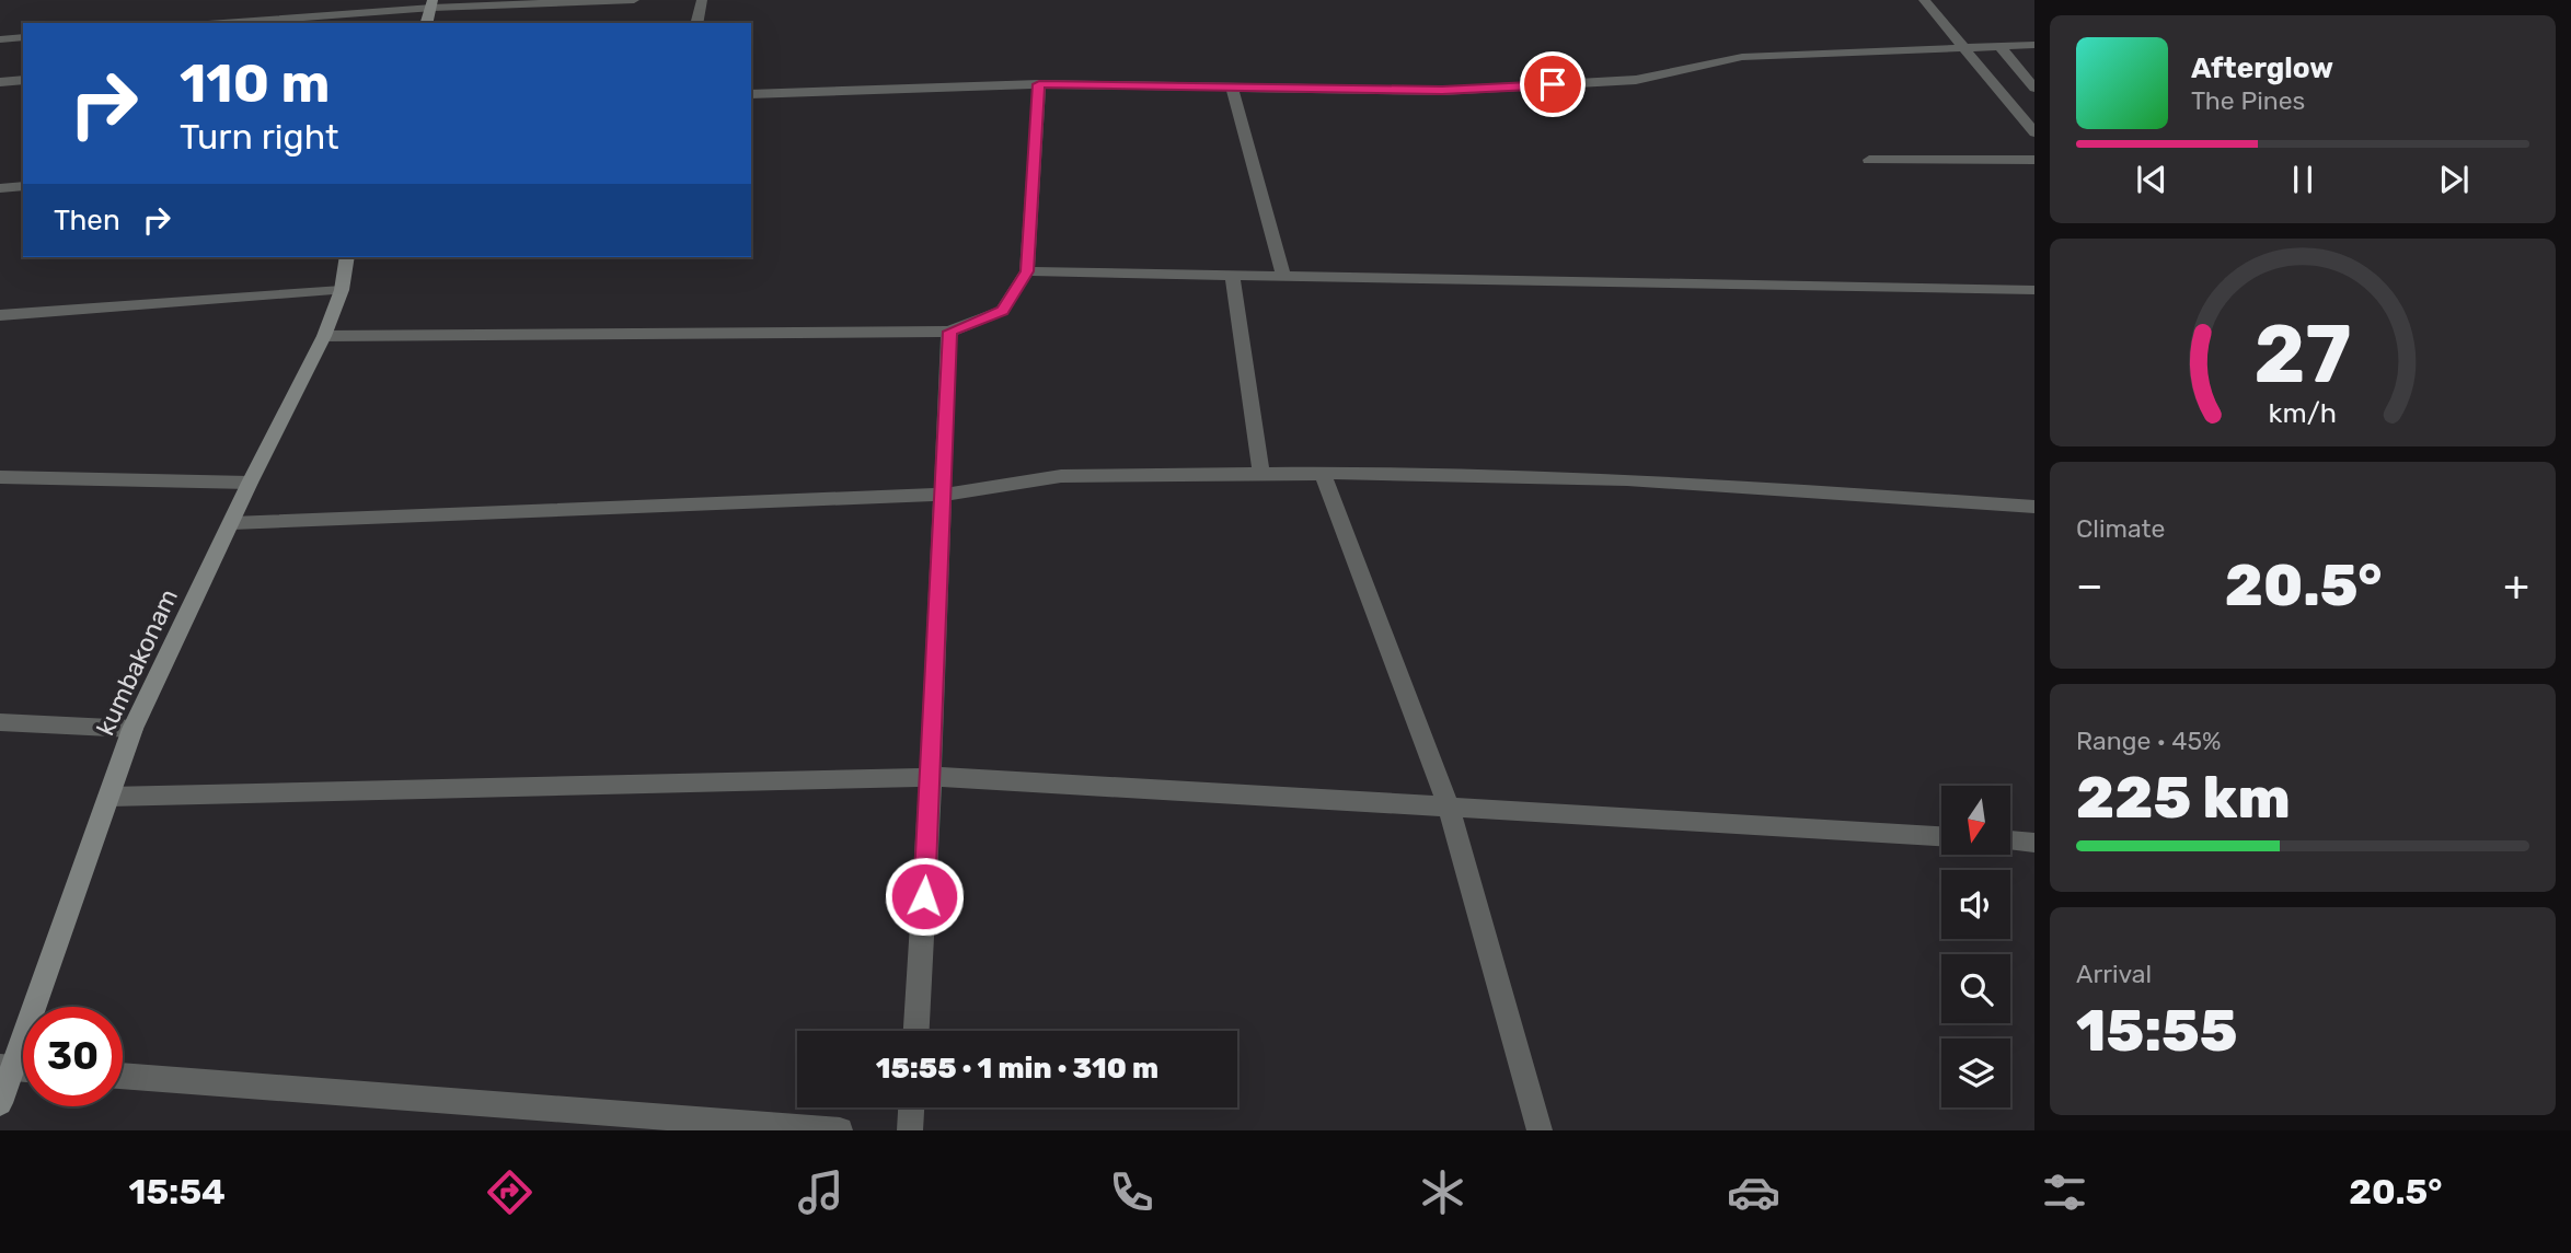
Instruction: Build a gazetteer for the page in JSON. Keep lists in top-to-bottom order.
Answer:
{
  "streets": {
    "street": ["kumbakonam"]
  },
  "north": "bottom",
  "page": {
    "turn": ["110 m", "Turn right"],
    "song": ["Afterglow", "The Pines"],
    "then": "Then",
    "tile": [
      "Climate",
      ["Range · 45%", "225 km"],
      ["Arrival", "15:55"]
    ],
    "heat": ["−", "20.5°", "+"],
    "limit": "30",
    "trip": "15:55 · 1 min · 310 m",
    "tabs": ["15:54", "20.5°"],
    "gauge": ["27", "km/h"]
  }
}
